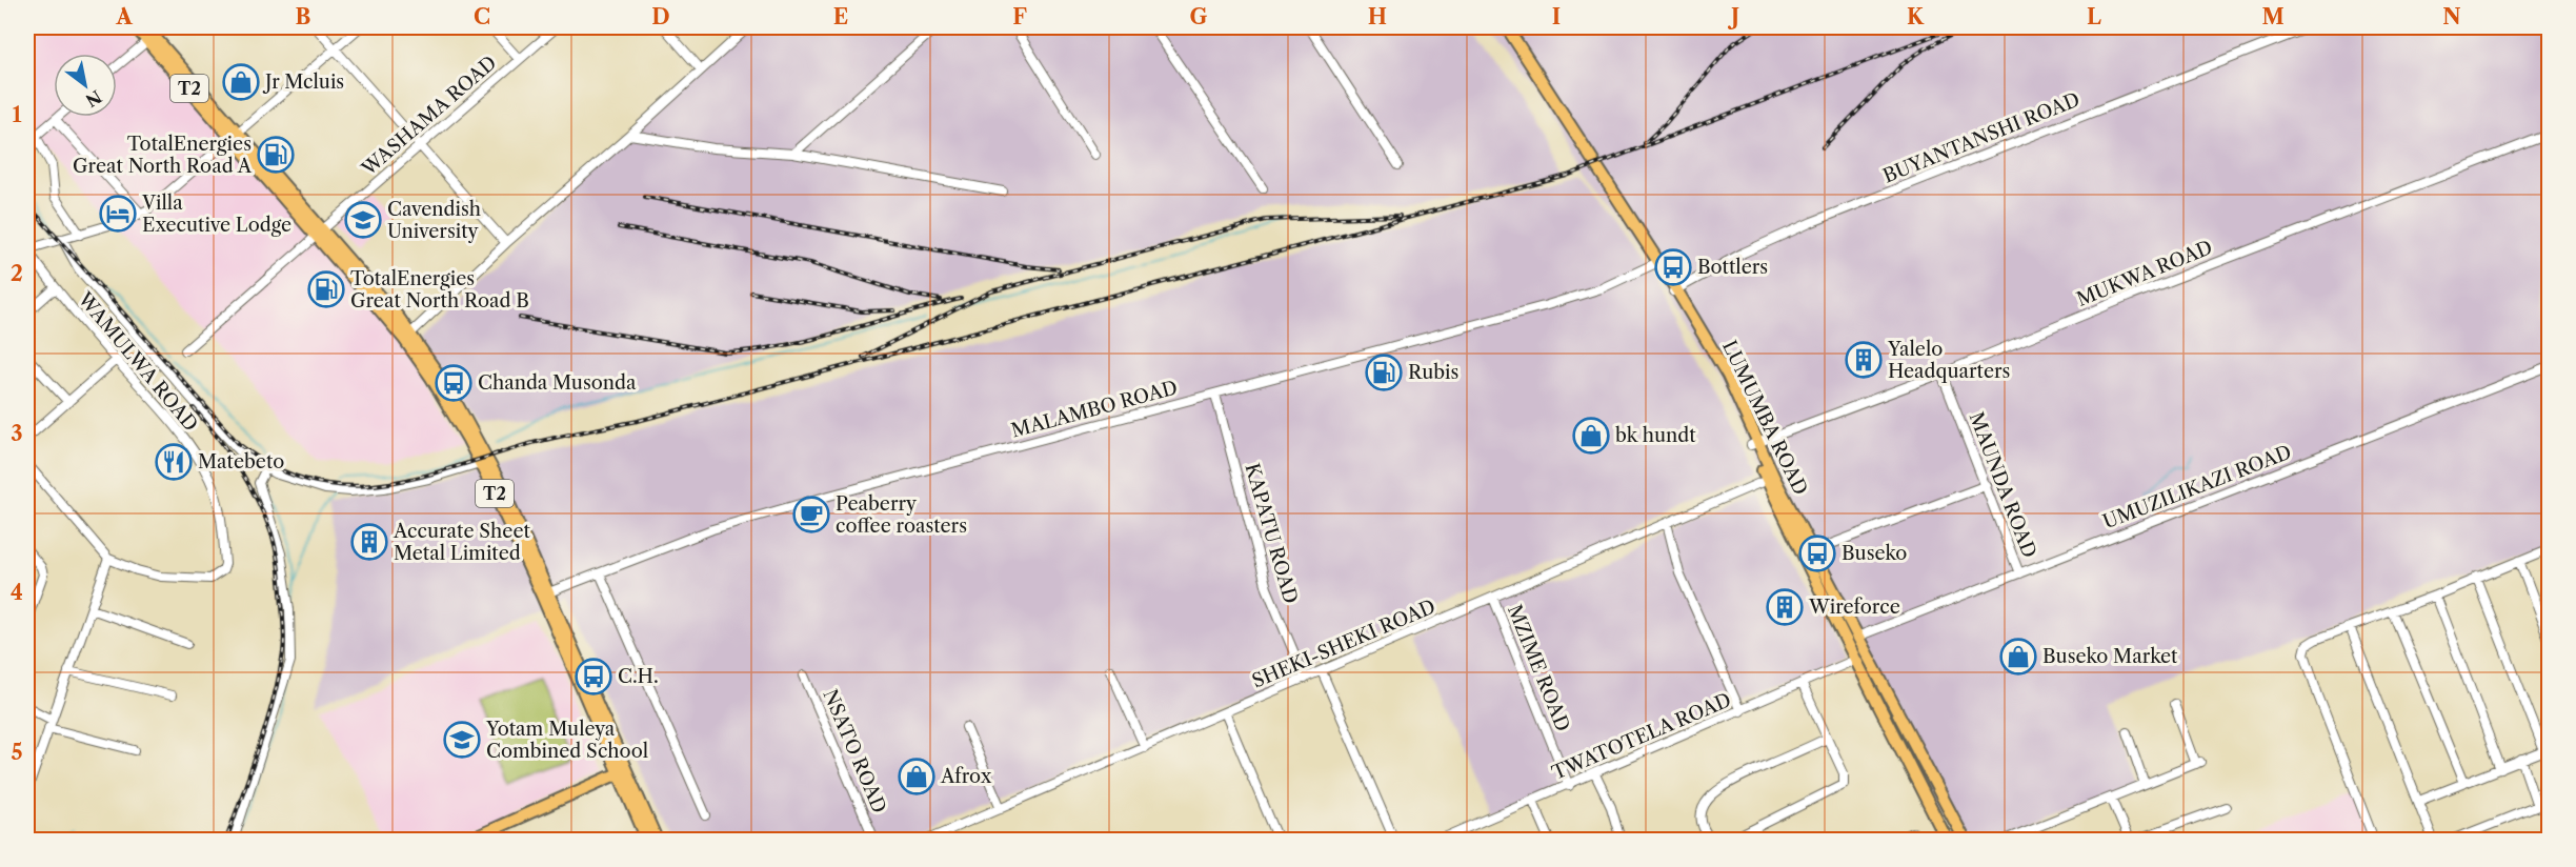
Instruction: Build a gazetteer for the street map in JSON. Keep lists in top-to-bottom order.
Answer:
{
  "streets": {
    "main road": ["T2", "LUMUMBA ROAD"],
    "street": [
      "WASHAMA ROAD",
      "BUYANTANSHI ROAD",
      "MUKWA ROAD",
      "WAMULWA ROAD",
      "MALAMBO ROAD",
      "MAUNDA ROAD",
      "UMUZILIKAZI ROAD",
      "KAPATU ROAD",
      "SHEKI-SHEKI ROAD",
      "MZIME ROAD",
      "TWATOTELA ROAD",
      "NSATO ROAD"
    ]
  },
  "crossings": [
    ["T2", "WASHAMA ROAD"],
    ["T2", "MALAMBO ROAD"],
    ["BUYANTANSHI ROAD", "LUMUMBA ROAD"],
    ["MUKWA ROAD", "LUMUMBA ROAD"],
    ["MUKWA ROAD", "MAUNDA ROAD"],
    ["MALAMBO ROAD", "LUMUMBA ROAD"],
    ["MALAMBO ROAD", "KAPATU ROAD"],
    ["LUMUMBA ROAD", "UMUZILIKAZI ROAD"],
    ["LUMUMBA ROAD", "SHEKI-SHEKI ROAD"],
    ["LUMUMBA ROAD", "TWATOTELA ROAD"],
    ["MAUNDA ROAD", "UMUZILIKAZI ROAD"],
    ["KAPATU ROAD", "SHEKI-SHEKI ROAD"],
    ["SHEKI-SHEKI ROAD", "MZIME ROAD"],
    ["MZIME ROAD", "TWATOTELA ROAD"]
  ],
  "places": {
    "shop": [
      "Jr Mcluis",
      "bk hundt",
      "Buseko Market",
      "Afrox"
    ],
    "fuel station": ["TotalEnergies Great North Road A", "TotalEnergies Great North Road B", "Rubis"],
    "hotel": ["Villa Executive Lodge"],
    "school or university": ["Cavendish University", "Yotam Muleya Combined School"],
    "bus stop": [
      "Bottlers",
      "Chanda Musonda",
      "Buseko",
      "C.H."
    ],
    "building": ["Yalelo Headquarters", "Accurate Sheet Metal Limited", "Wireforce"],
    "restaurant": ["Matebeto"],
    "cafe": ["Peaberry coffee roasters"]
  },
  "north": "bottom right",
  "grid": {
    "columns": [
      "A",
      "B",
      "C",
      "D",
      "E",
      "F",
      "G",
      "H",
      "I",
      "J",
      "K",
      "L",
      "M",
      "N"
    ],
    "rows": [
      "1",
      "2",
      "3",
      "4",
      "5"
    ]
  }
}
